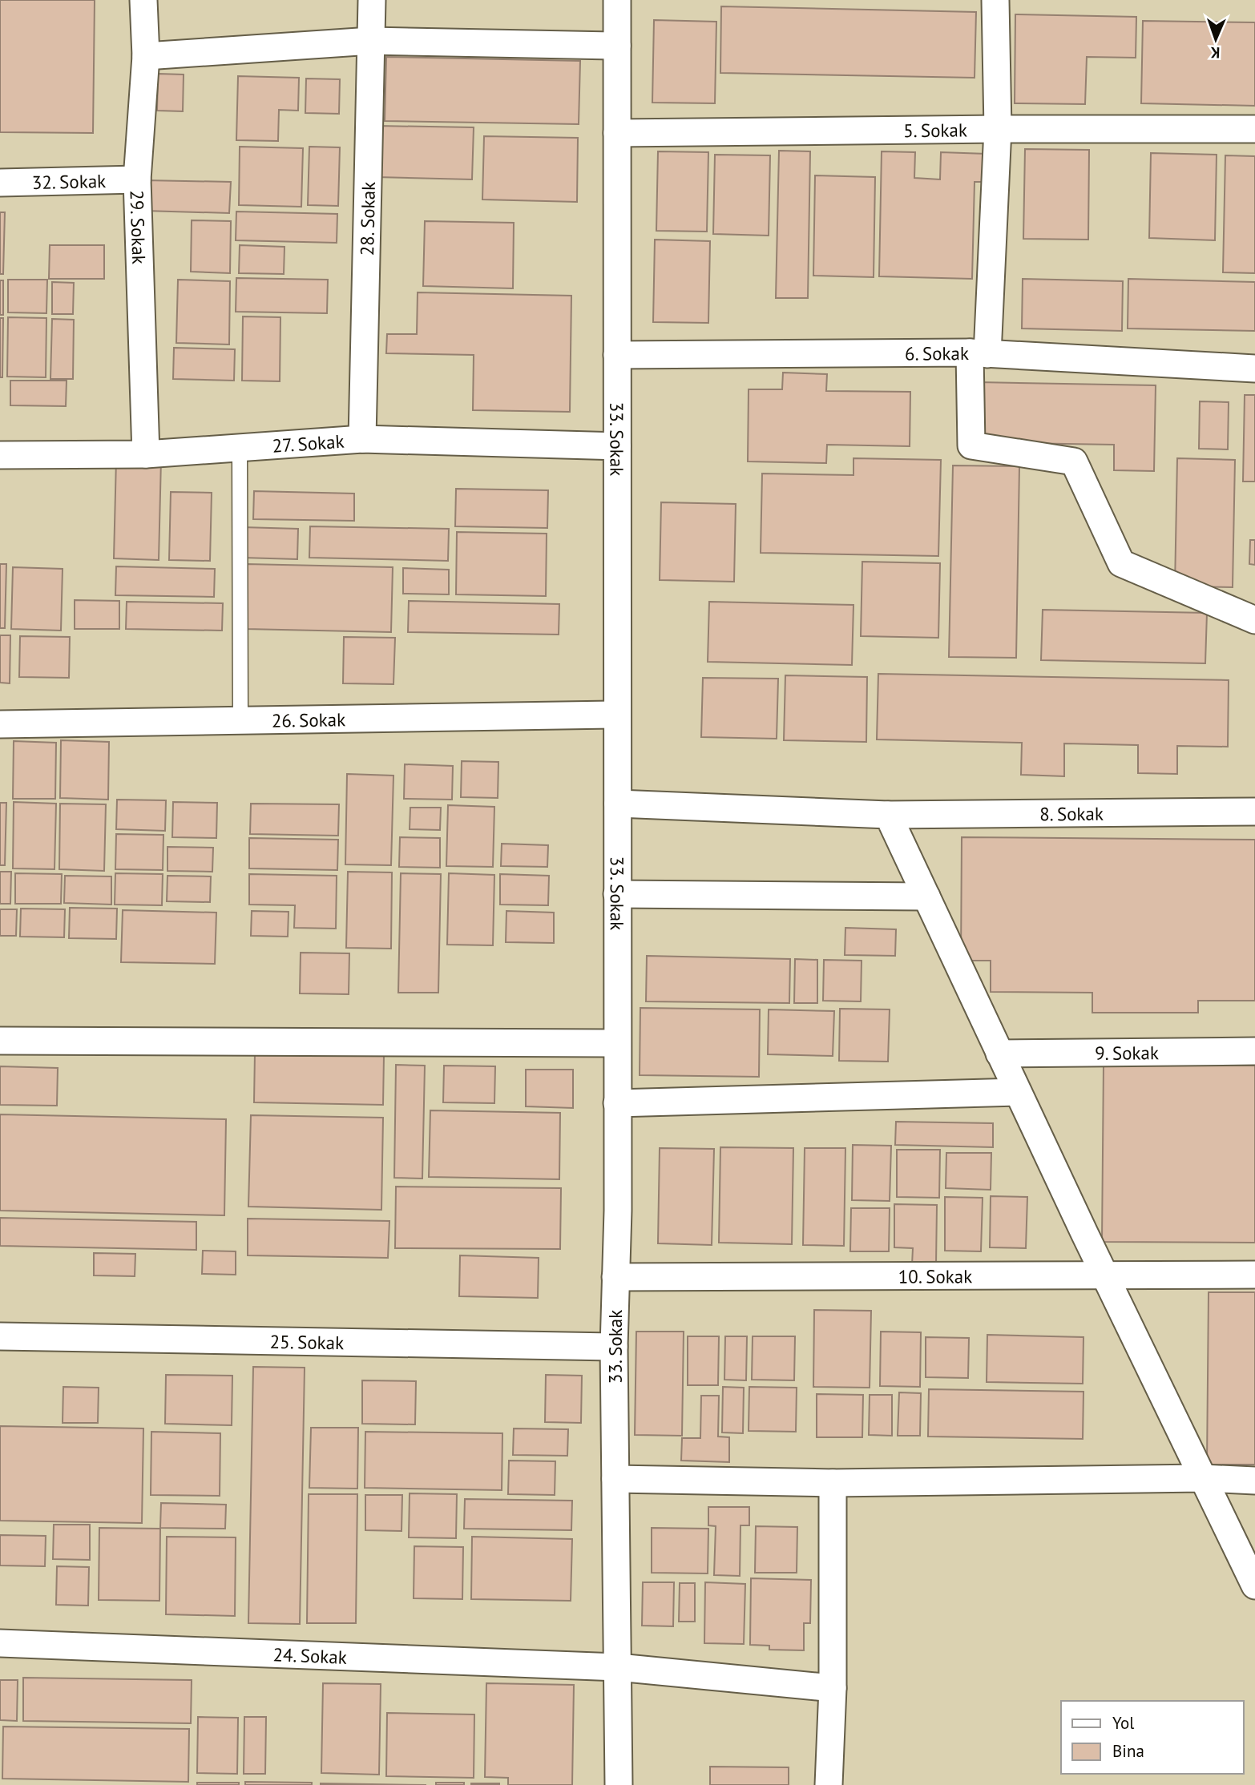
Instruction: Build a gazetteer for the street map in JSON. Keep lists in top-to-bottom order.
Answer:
{
  "streets": {
    "street": [
      "5. Sokak",
      "32. Sokak",
      "28. Sokak",
      "29. Sokak",
      "6. Sokak",
      "33. Sokak",
      "27. Sokak",
      "26. Sokak",
      "8. Sokak",
      "9. Sokak",
      "10. Sokak",
      "25. Sokak",
      "24. Sokak"
    ]
  },
  "crossings": [
    ["5. Sokak", "33. Sokak"],
    ["32. Sokak", "29. Sokak"],
    ["28. Sokak", "27. Sokak"],
    ["29. Sokak", "27. Sokak"],
    ["6. Sokak", "33. Sokak"],
    ["33. Sokak", "27. Sokak"],
    ["33. Sokak", "26. Sokak"],
    ["33. Sokak", "8. Sokak"],
    ["33. Sokak", "10. Sokak"],
    ["33. Sokak", "25. Sokak"],
    ["33. Sokak", "24. Sokak"]
  ],
  "legend": ["Yol", "Bina"],
  "north": "bottom"
}
